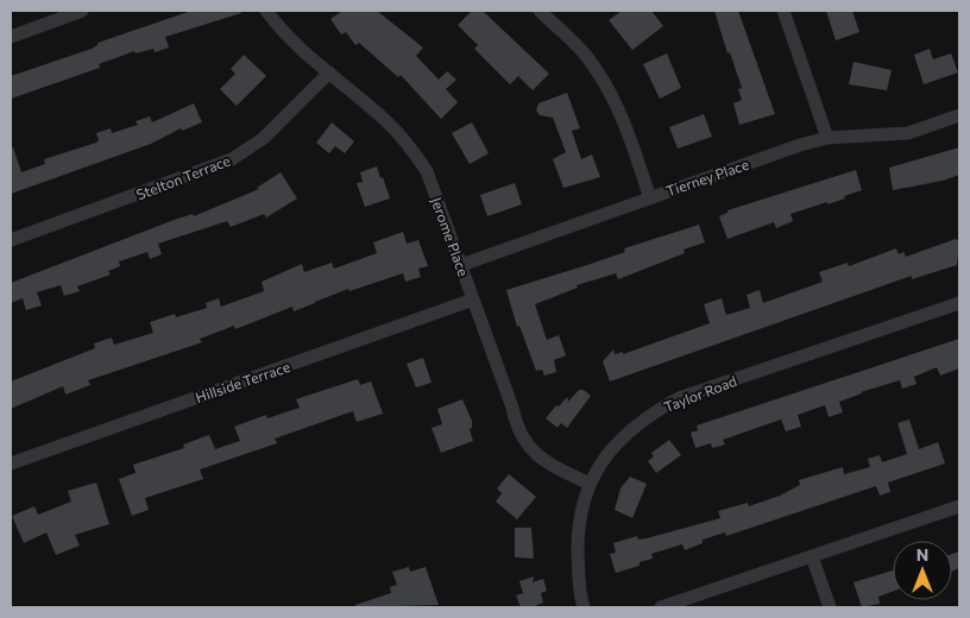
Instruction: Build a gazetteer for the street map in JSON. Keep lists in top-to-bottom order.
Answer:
{
  "streets": {
    "street": [
      "Stelton Terrace",
      "Tierney Place",
      "Jerome Place",
      "Hillside Terrace",
      "Taylor Road"
    ]
  },
  "crossings": [
    ["Stelton Terrace", "Jerome Place"],
    ["Tierney Place", "Jerome Place"],
    ["Jerome Place", "Hillside Terrace"],
    ["Jerome Place", "Taylor Road"]
  ],
  "north": "top"
}
